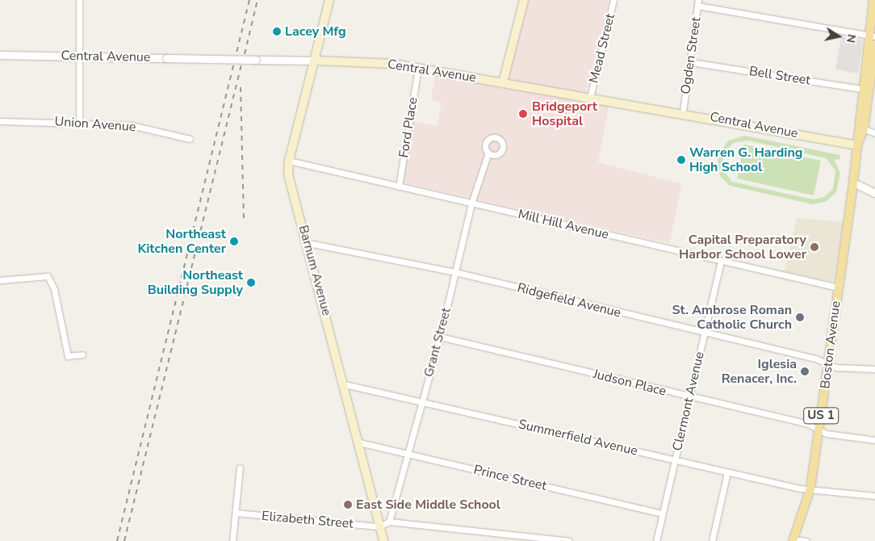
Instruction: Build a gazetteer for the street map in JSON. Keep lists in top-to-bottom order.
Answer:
{
  "streets": {
    "main road": [
      "Central Avenue",
      "Barnum Avenue",
      "Boston Avenue",
      "US 1"
    ],
    "street": [
      "Mead Street",
      "Ogden Street",
      "Bell Street",
      "Union Avenue",
      "Ford Place",
      "Mill Hill Avenue",
      "Ridgefield Avenue",
      "Grant Street",
      "Judson Place",
      "Clermont Avenue",
      "Summerfield Avenue",
      "Prince Street",
      "Elizabeth Street"
    ]
  },
  "crossings": [
    ["Mead Street", "Central Avenue"],
    ["Ogden Street", "Central Avenue"],
    ["Ogden Street", "Bell Street"],
    ["Central Avenue", "Ford Place"],
    ["Central Avenue", "Barnum Avenue"],
    ["Central Avenue", "Boston Avenue"],
    ["Bell Street", "Boston Avenue"],
    ["Ford Place", "Mill Hill Avenue"],
    ["Mill Hill Avenue", "Barnum Avenue"],
    ["Mill Hill Avenue", "Grant Street"],
    ["Mill Hill Avenue", "Boston Avenue"],
    ["Mill Hill Avenue", "Clermont Avenue"],
    ["Barnum Avenue", "Ridgefield Avenue"],
    ["Barnum Avenue", "Summerfield Avenue"],
    ["Barnum Avenue", "Prince Street"],
    ["Barnum Avenue", "Elizabeth Street"],
    ["Ridgefield Avenue", "Grant Street"],
    ["Ridgefield Avenue", "Boston Avenue"],
    ["Ridgefield Avenue", "Clermont Avenue"],
    ["Grant Street", "Judson Place"],
    ["Grant Street", "Summerfield Avenue"],
    ["Grant Street", "Prince Street"],
    ["Boston Avenue", "Judson Place"],
    ["Boston Avenue", "Summerfield Avenue"],
    ["Judson Place", "Clermont Avenue"],
    ["Clermont Avenue", "Summerfield Avenue"],
    ["Clermont Avenue", "Prince Street"]
  ],
  "places": [
    "Lacey Mfg",
    "Bridgeport Hospital",
    "Warren G. Harding High School",
    "Northeast Kitchen Center",
    "Capital Preparatory Harbor School Lower",
    "Northeast Building Supply",
    "St. Ambrose Roman Catholic Church",
    "Iglesia Renacer, Inc.",
    "East Side Middle School"
  ],
  "north": "right"
}
